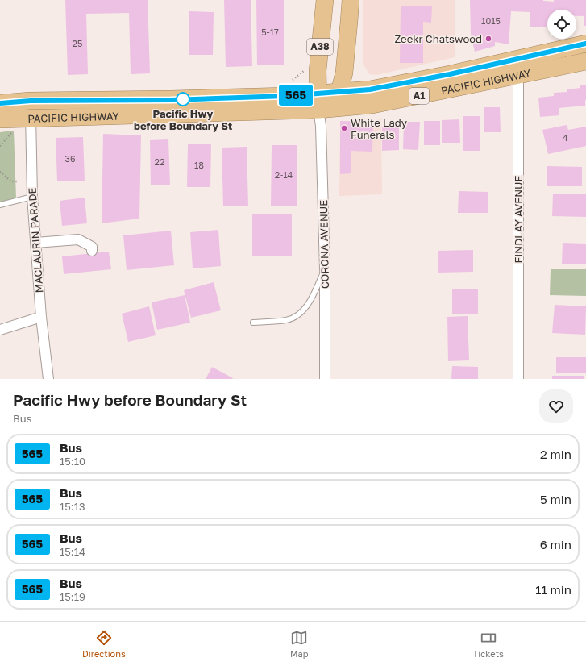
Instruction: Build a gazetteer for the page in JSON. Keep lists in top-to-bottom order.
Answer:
{
  "streets": {
    "highway": ["A38", "PACIFIC HIGHWAY", "A1"],
    "street": ["FINDLAY AVENUE", "MACLAURIN PARADE", "CORONA AVENUE"]
  },
  "crossings": [
    ["A38", "PACIFIC HIGHWAY"],
    ["A38", "CORONA AVENUE"],
    ["PACIFIC HIGHWAY", "FINDLAY AVENUE"],
    ["PACIFIC HIGHWAY", "MACLAURIN PARADE"],
    ["PACIFIC HIGHWAY", "CORONA AVENUE"]
  ],
  "places": ["Zeekr Chatswood", "Pacific Hwy before Boundary St", "White Lady Funerals"],
  "lines": ["bus line 565"],
  "house_numbers": [
    "1015",
    "5-17",
    "25",
    "4",
    "36",
    "22",
    "18",
    "2-14"
  ],
  "page": {
    "on_map": "565",
    "heading": ["Pacific Hwy before Boundary St", "Bus"],
    "list": [
      {
        "mark": "565",
        "name": "Bus",
        "note": "15:10",
        "value": "2 min"
      },
      {
        "mark": "565",
        "name": "Bus",
        "note": "15:13",
        "value": "5 min"
      },
      {
        "mark": "565",
        "name": "Bus",
        "note": "15:14",
        "value": "6 min"
      },
      {
        "mark": "565",
        "name": "Bus",
        "note": "15:19",
        "value": "11 min"
      }
    ],
    "tabs": ["Directions", "Map", "Tickets"]
  }
}
